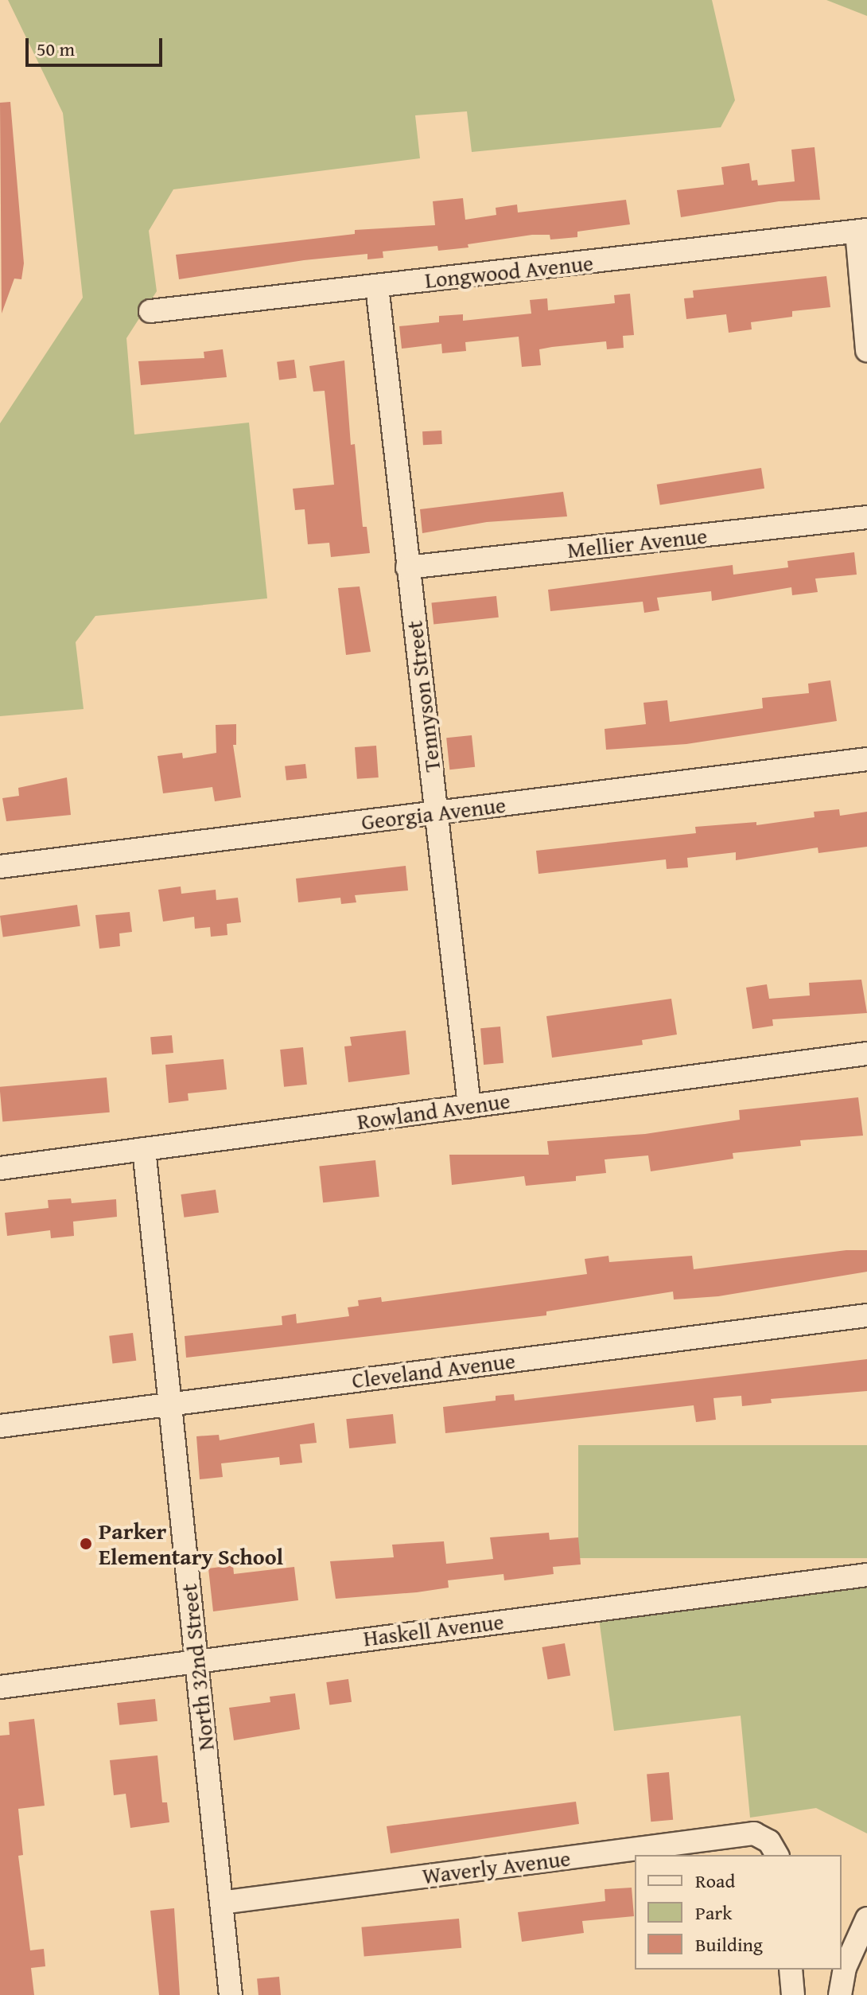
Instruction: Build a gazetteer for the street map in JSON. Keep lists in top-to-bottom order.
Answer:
{
  "streets": {
    "street": [
      "Longwood Avenue",
      "Mellier Avenue",
      "Tennyson Street",
      "Georgia Avenue",
      "Rowland Avenue",
      "Cleveland Avenue",
      "Haskell Avenue",
      "North 32nd Street",
      "Waverly Avenue"
    ]
  },
  "crossings": [
    ["Longwood Avenue", "Tennyson Street"],
    ["Mellier Avenue", "Tennyson Street"],
    ["Tennyson Street", "Georgia Avenue"],
    ["Tennyson Street", "Rowland Avenue"],
    ["Rowland Avenue", "North 32nd Street"],
    ["Cleveland Avenue", "North 32nd Street"],
    ["Haskell Avenue", "North 32nd Street"],
    ["North 32nd Street", "Waverly Avenue"]
  ],
  "places": ["Parker Elementary School"],
  "legend": ["Road", "Park", "Building"],
  "scale_bar": "50 m"
}
